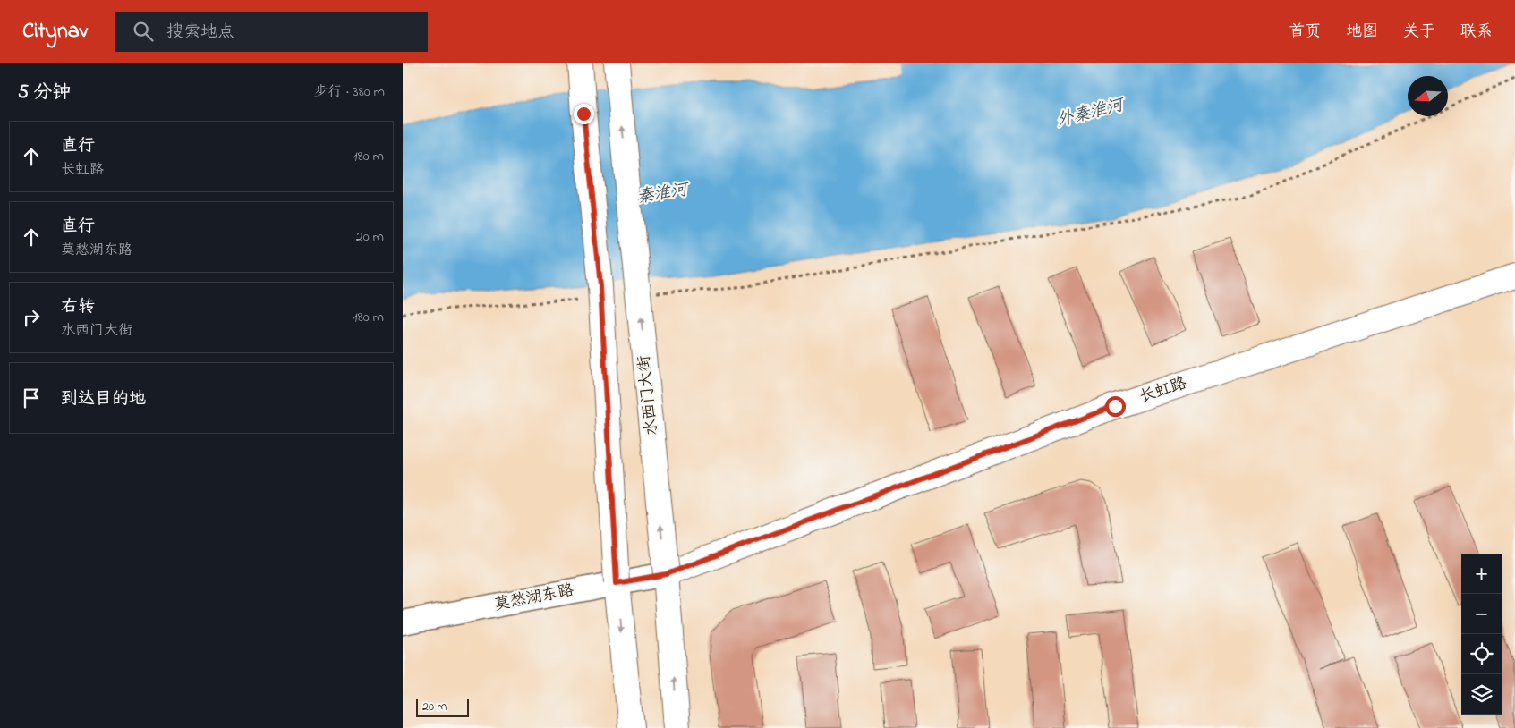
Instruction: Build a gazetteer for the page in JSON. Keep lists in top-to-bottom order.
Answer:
{
  "streets": {
    "main road": ["长虹路", "水西门大街"],
    "street": ["莫愁湖东路"]
  },
  "crossings": [
    ["长虹路", "水西门大街"],
    ["长虹路", "莫愁湖东路"],
    ["水西门大街", "莫愁湖东路"]
  ],
  "water": ["外秦淮河", "秦淮河"],
  "scale_bar": "20 m",
  "north": "left",
  "page": {
    "header": "Citynav",
    "search": "搜索地点",
    "nav": [
      "首页",
      "地图",
      "关于",
      "联系"
    ],
    "heading": ["5 分钟", "步行 · 380 m"],
    "list": [
      ["直行", "长虹路", "180 m"],
      ["直行", "莫愁湖东路", "20 m"],
      ["右转", "水西门大街", "180 m"],
      "到达目的地"
    ],
    "map_buttons": ["+", "−"],
    "scale": "20 m"
  }
}
